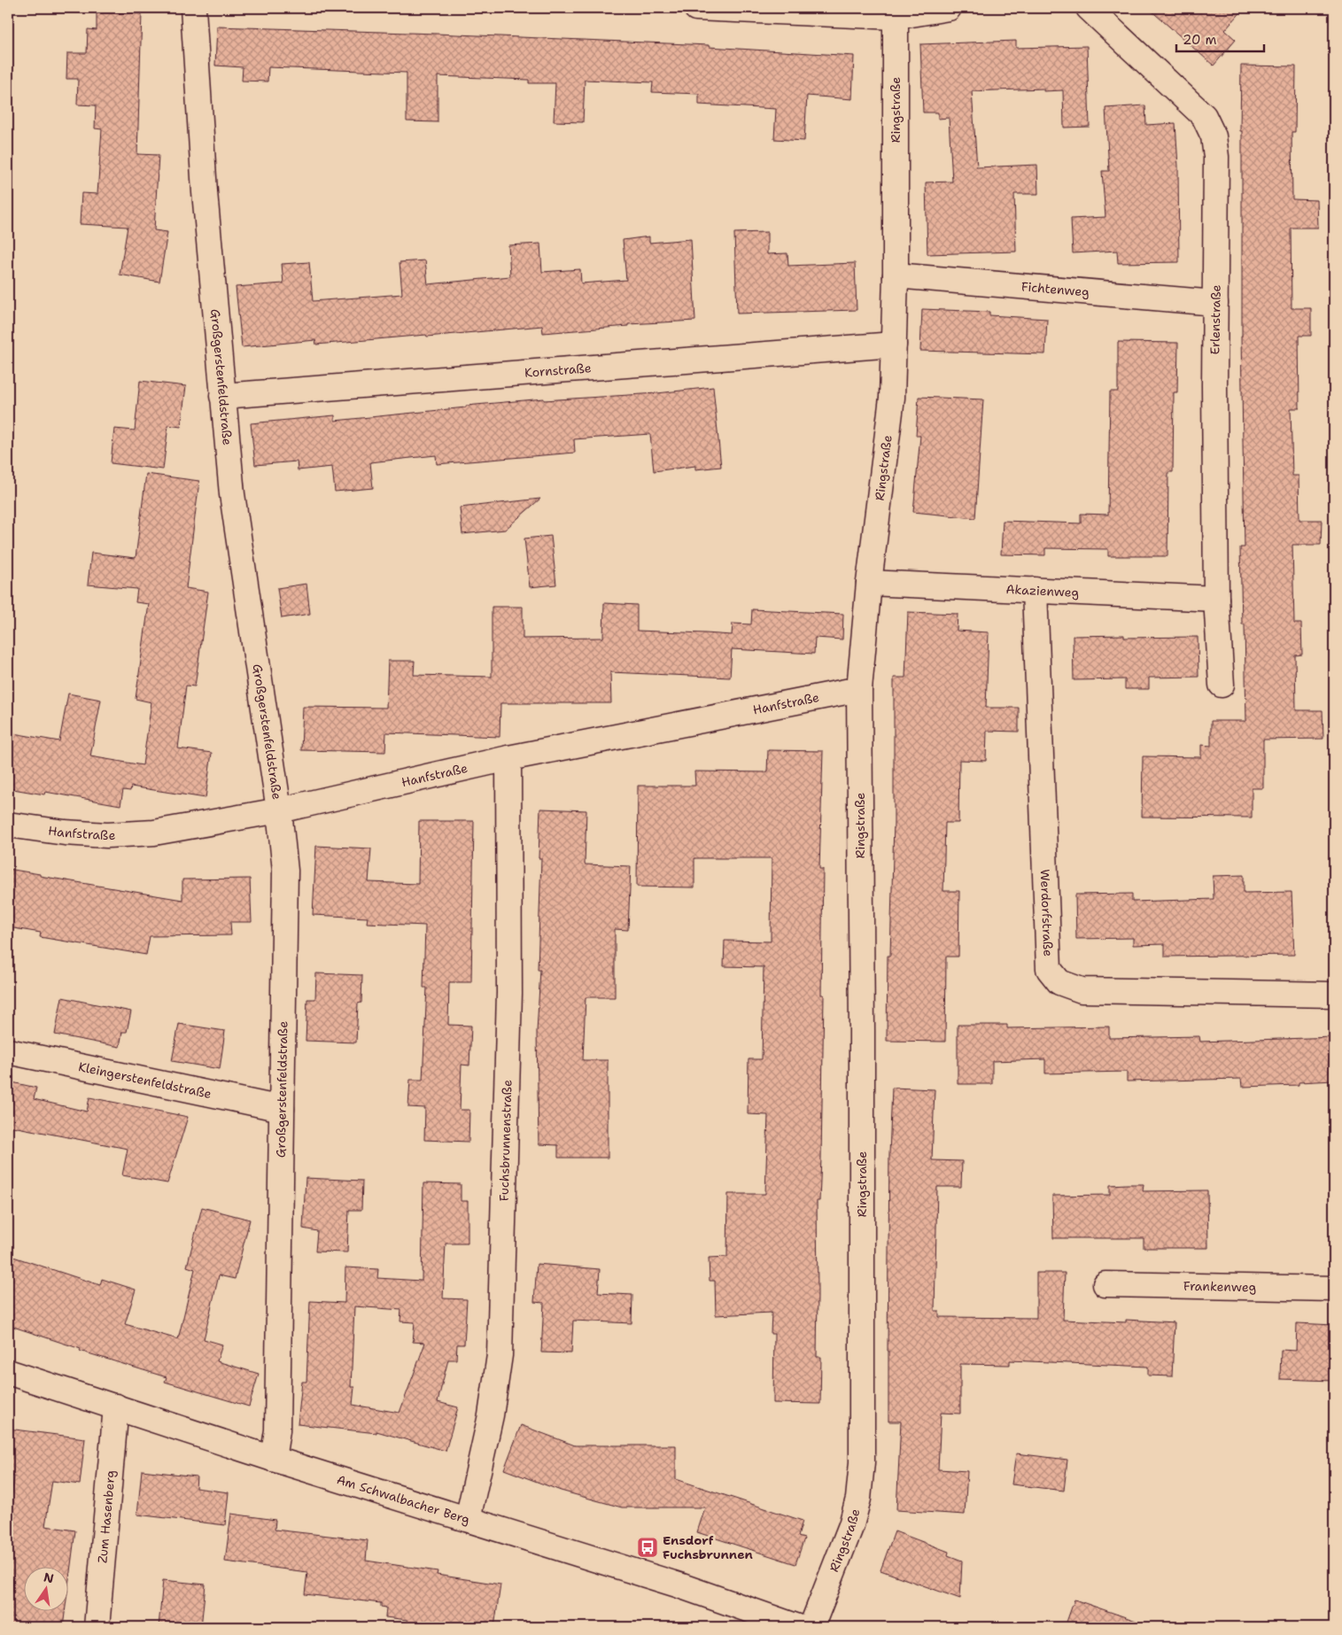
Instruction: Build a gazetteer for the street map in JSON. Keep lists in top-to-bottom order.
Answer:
{
  "streets": {
    "street": [
      "Ringstraße",
      "Fichtenweg",
      "Erlenstraße",
      "Kornstraße",
      "Großgerstenfeldstraße",
      "Akazienweg",
      "Hanfstraße",
      "Werdorfstraße",
      "Kleingerstenfeldstraße",
      "Fuchsbrunnenstraße",
      "Frankenweg",
      "Am Schwalbacher Berg",
      "Zum Hasenberg"
    ]
  },
  "crossings": [
    ["Ringstraße", "Fichtenweg"],
    ["Ringstraße", "Kornstraße"],
    ["Ringstraße", "Akazienweg"],
    ["Ringstraße", "Hanfstraße"],
    ["Fichtenweg", "Erlenstraße"],
    ["Erlenstraße", "Akazienweg"],
    ["Kornstraße", "Großgerstenfeldstraße"],
    ["Großgerstenfeldstraße", "Hanfstraße"],
    ["Großgerstenfeldstraße", "Kleingerstenfeldstraße"],
    ["Großgerstenfeldstraße", "Am Schwalbacher Berg"],
    ["Akazienweg", "Werdorfstraße"],
    ["Hanfstraße", "Fuchsbrunnenstraße"],
    ["Fuchsbrunnenstraße", "Am Schwalbacher Berg"],
    ["Am Schwalbacher Berg", "Zum Hasenberg"]
  ],
  "places": {
    "bus stop": ["Ensdorf Fuchsbrunnen"]
  },
  "scale_bar": "20 m",
  "north": "top"
}
